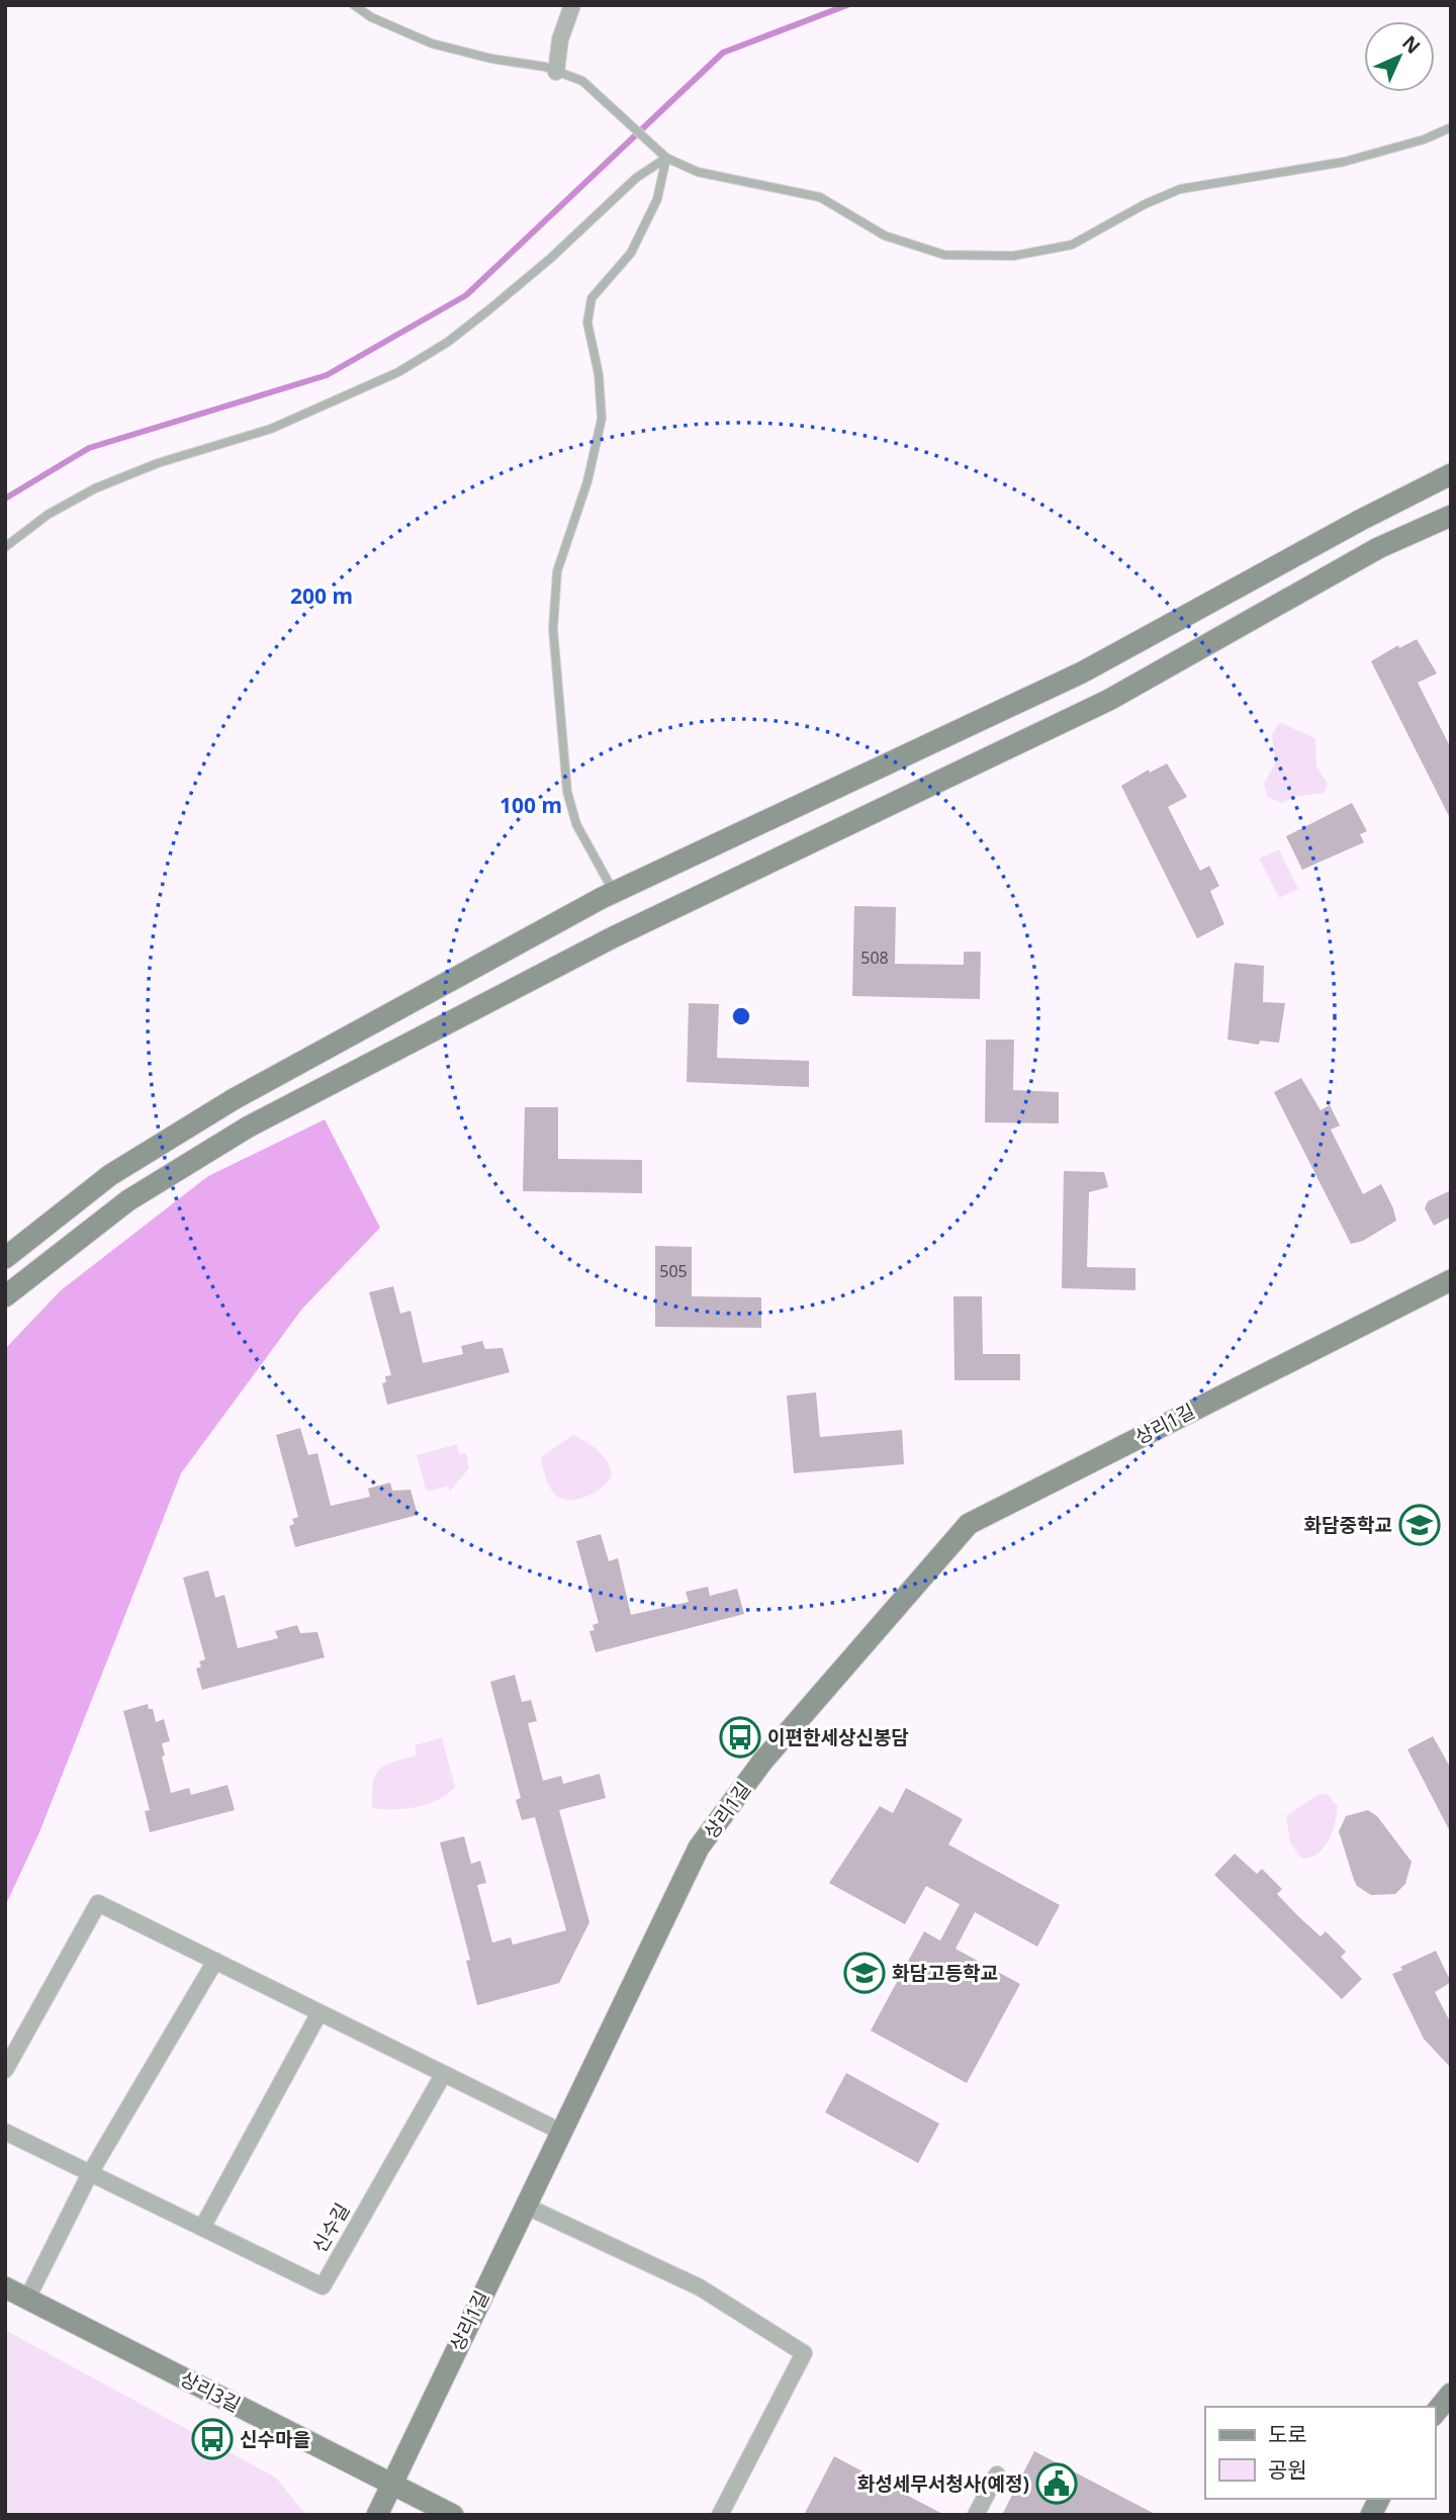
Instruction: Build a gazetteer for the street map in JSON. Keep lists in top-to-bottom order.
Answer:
{
  "streets": {
    "main road": ["상리1길", "상리3길"],
    "street": ["신수길"]
  },
  "crossings": [
    ["상리1길", "상리3길"]
  ],
  "places": {
    "school or university": ["화담중학교", "화담고등학교"],
    "bus stop": ["이편한세상신봉담", "신수마을"],
    "public building": ["화성세무서청사(예정)"]
  },
  "house_numbers": ["508", "505"],
  "legend": ["도로", "공원"],
  "north": "top right",
  "rings": ["200 m", "100 m"]
}
